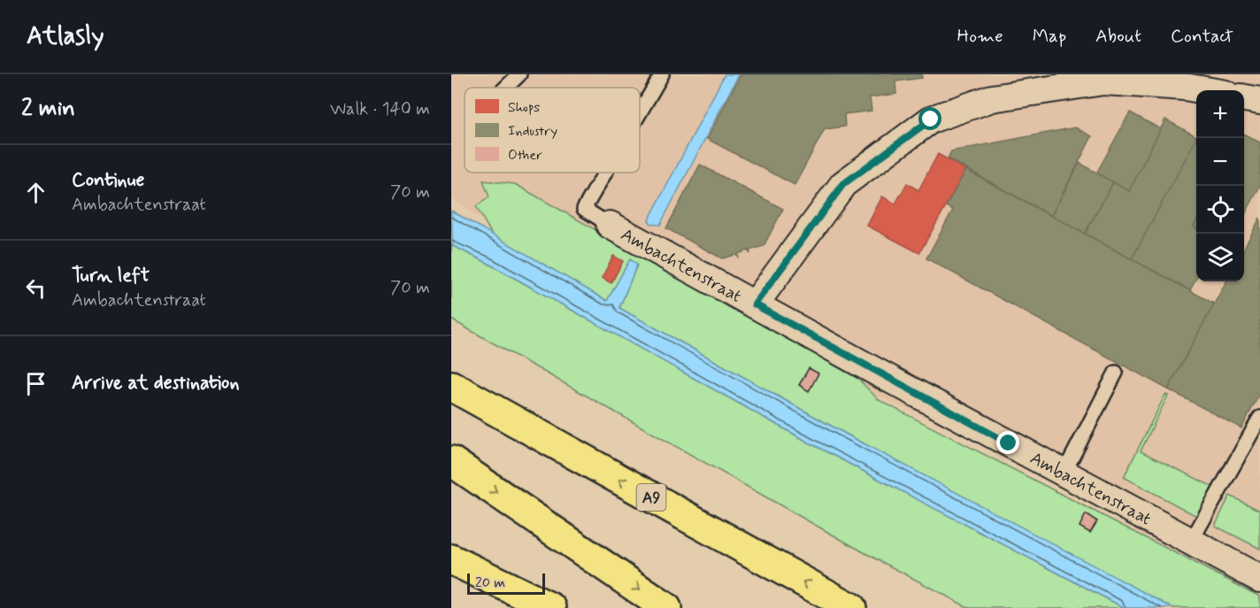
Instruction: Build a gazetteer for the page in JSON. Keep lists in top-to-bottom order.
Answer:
{
  "streets": {
    "highway": ["A9"],
    "street": ["Ambachtenstraat"]
  },
  "legend": ["Shops", "Industry", "Other"],
  "scale_bar": "20 m",
  "page": {
    "header": "Atlasly",
    "nav": [
      "Home",
      "Map",
      "About",
      "Contact"
    ],
    "heading": ["2 min", "Walk · 140 m"],
    "map_buttons": ["+", "−"],
    "list": [
      ["Continue", "Ambachtenstraat", "70 m"],
      ["Turn left", "Ambachtenstraat", "70 m"],
      "Arrive at destination"
    ],
    "scale": "20 m"
  }
}
